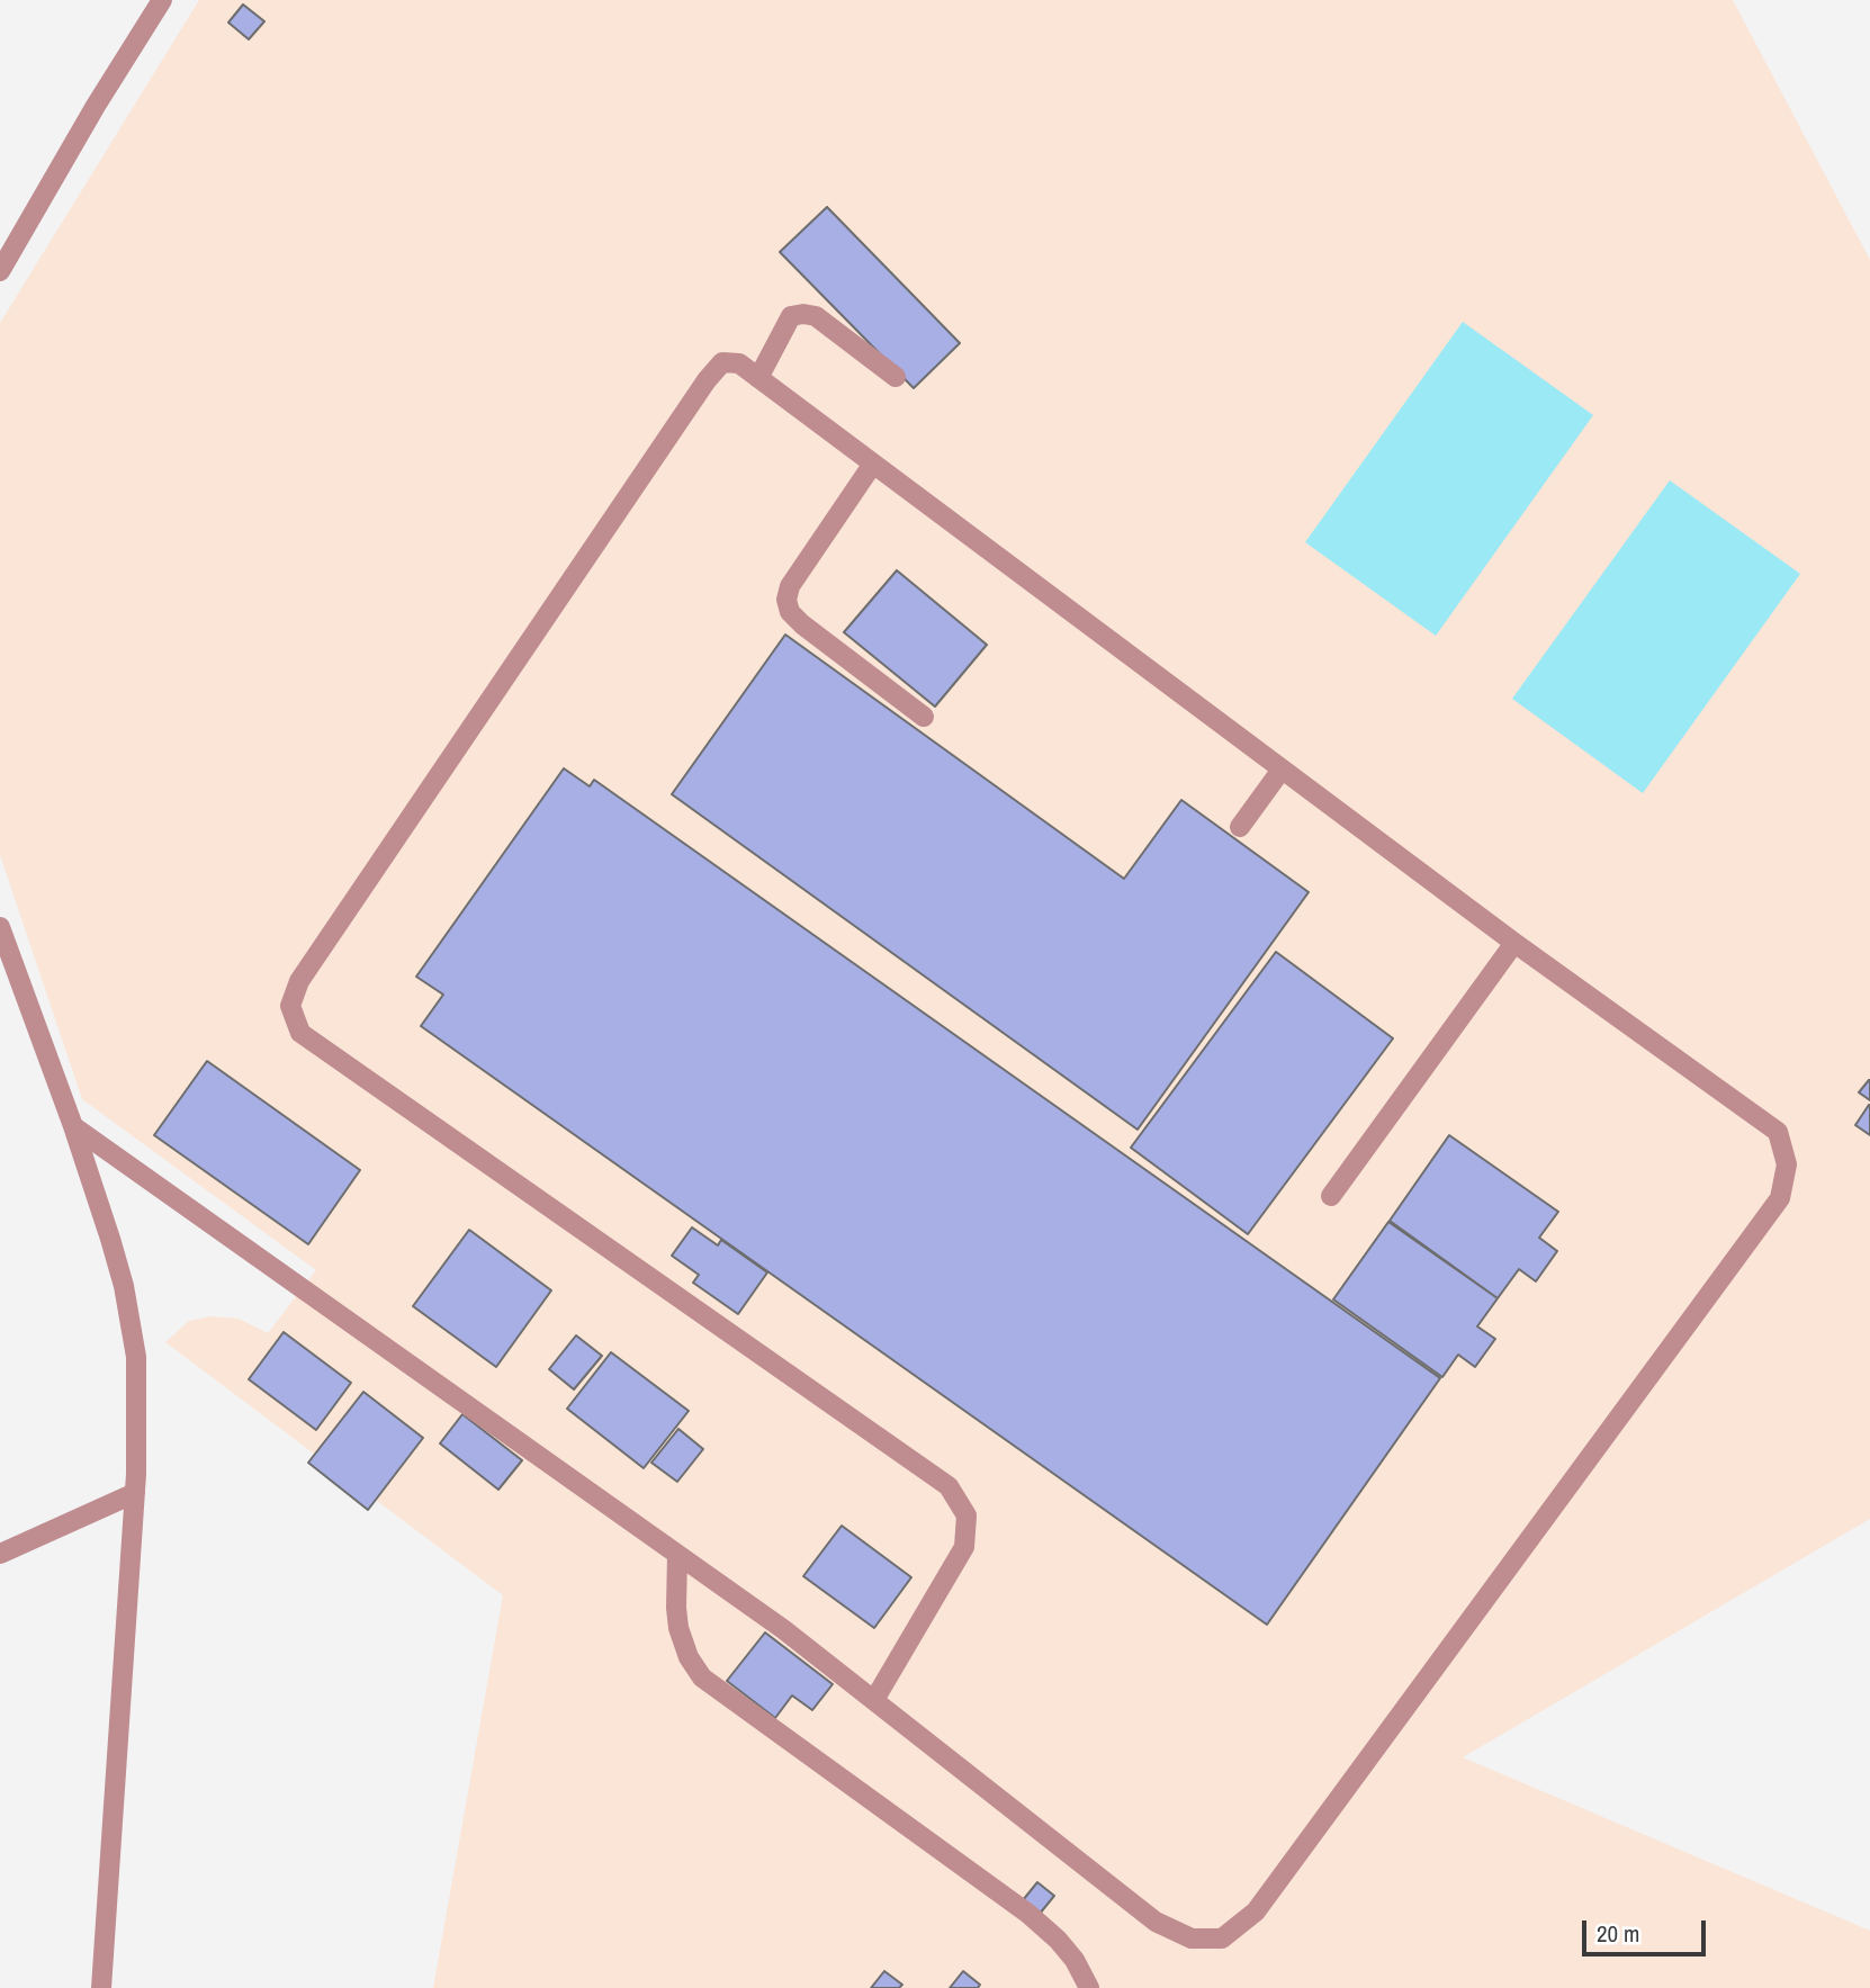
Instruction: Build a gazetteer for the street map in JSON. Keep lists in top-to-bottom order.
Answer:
{
  "scale_bar": "20 m"
}
